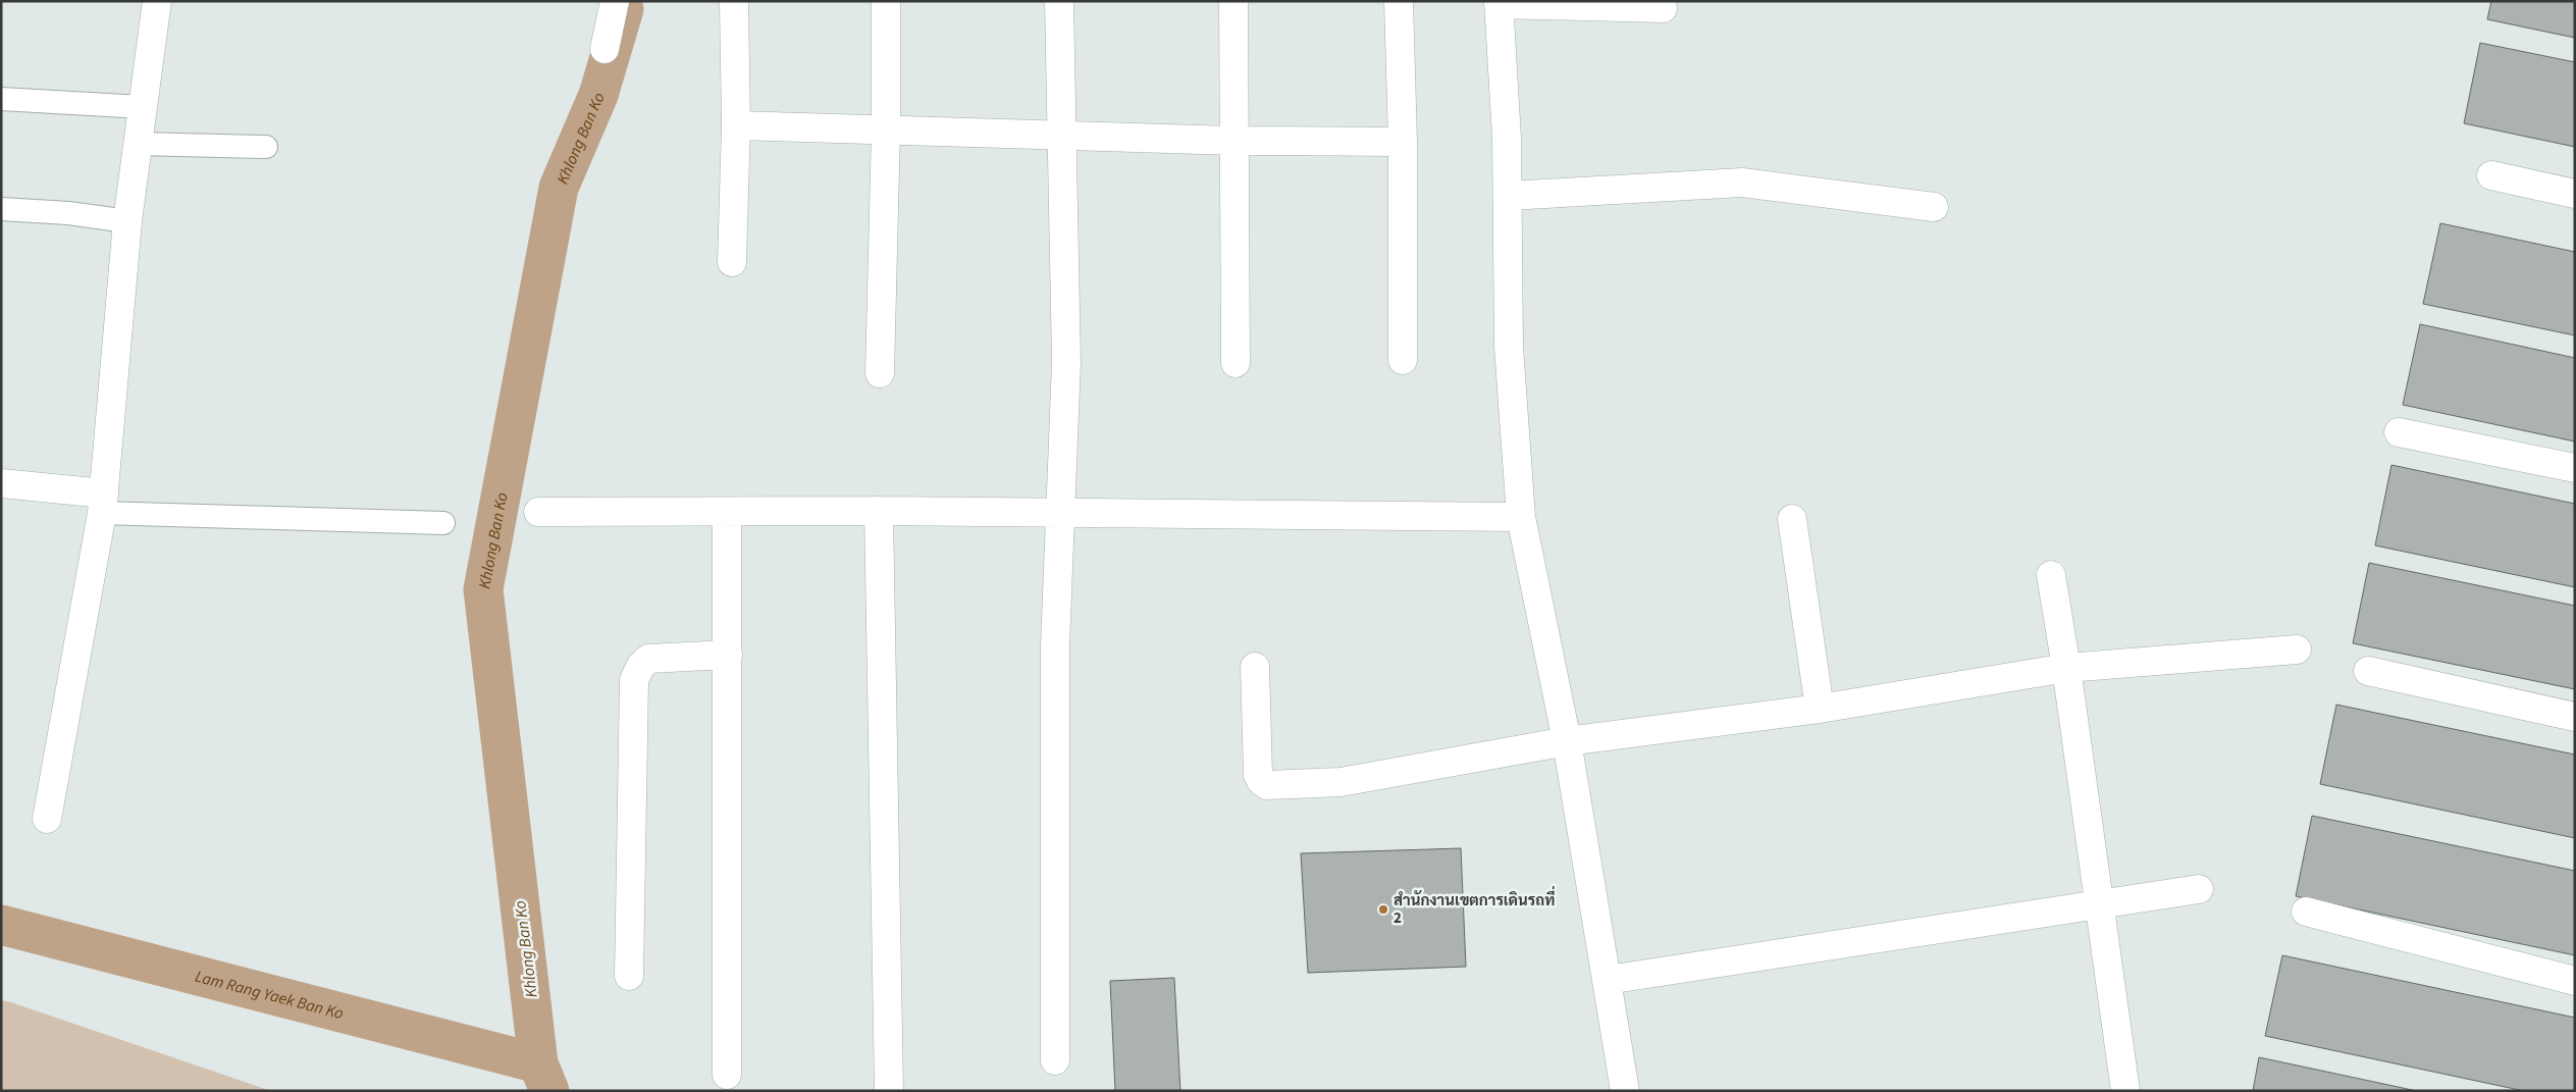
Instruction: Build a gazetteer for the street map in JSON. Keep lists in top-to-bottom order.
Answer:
{
  "water": ["Khlong Ban Ko", "Lam Rang Yaek Ban Ko"],
  "places": ["สำนักงานเขตการเดินรถที่ 2"]
}
